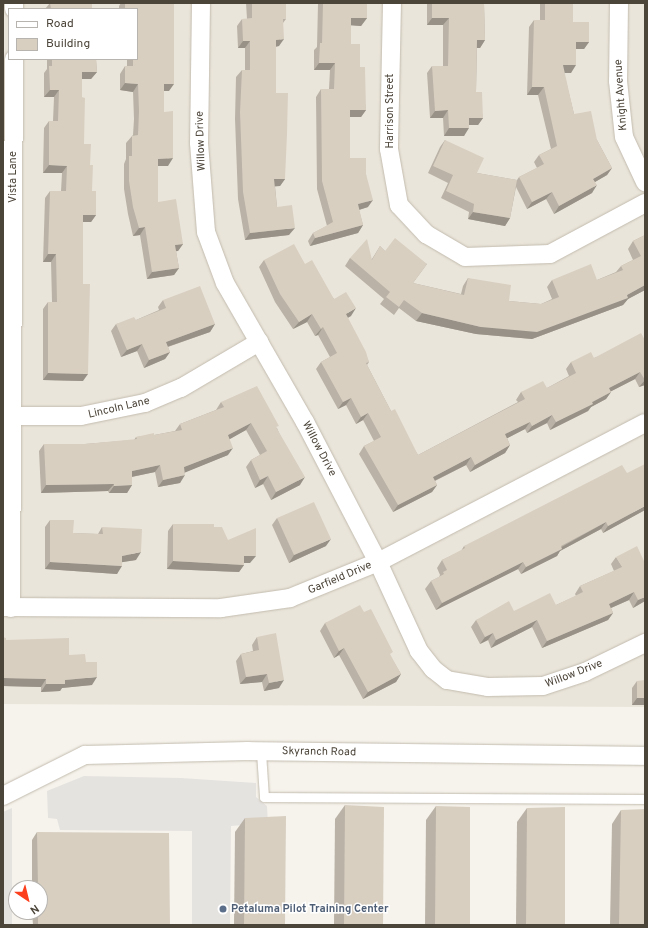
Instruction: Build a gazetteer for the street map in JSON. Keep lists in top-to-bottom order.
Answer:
{
  "streets": {
    "street": [
      "Knight Avenue",
      "Harrison Street",
      "Willow Drive",
      "Vista Lane",
      "Lincoln Lane",
      "Garfield Drive",
      "Skyranch Road"
    ]
  },
  "crossings": [
    ["Willow Drive", "Lincoln Lane"],
    ["Willow Drive", "Garfield Drive"],
    ["Vista Lane", "Lincoln Lane"],
    ["Vista Lane", "Garfield Drive"]
  ],
  "places": ["Petaluma Pilot Training Center"],
  "legend": ["Road", "Building"],
  "north": "bottom right"
}
